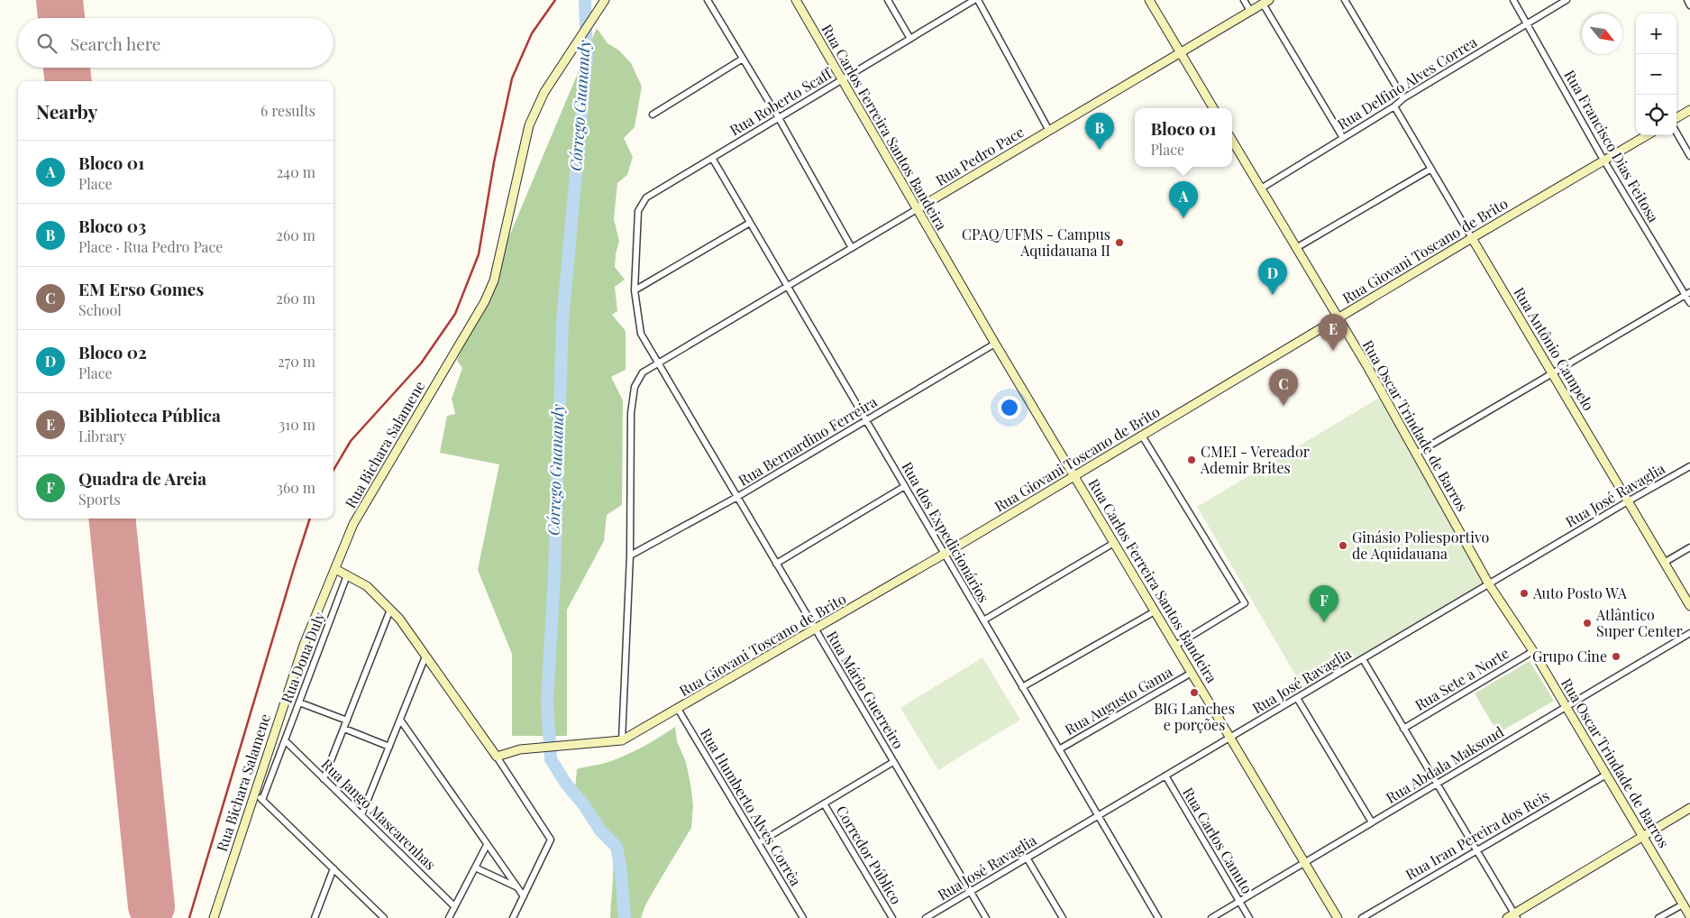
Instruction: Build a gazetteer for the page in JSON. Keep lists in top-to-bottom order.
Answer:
{
  "streets": {
    "main road": [
      "Rua Carlos Ferreira Santos Bandeira",
      "Rua Pedro Pace",
      "Rua Giovani Toscano de Brito",
      "Rua Antônio Campelo",
      "Rua Oscar Trindade de Barros",
      "Rua Bichara Salamene"
    ],
    "street": [
      "Rua Delfino Alves Correa",
      "Rua Roberto Scaff",
      "Rua Francisco Dias Feitosa",
      "Rua Bernardino Ferreira",
      "Rua José Ravaglia",
      "Rua dos Expedicionários",
      "Rua Dona Duly",
      "Rua Sete a Norte",
      "Rua Mário Guerreiro",
      "Rua Augusto Gama",
      "Rua Abdala Maksoud",
      "Rua Humberto Alves Corrêa",
      "Rua Jango Mascarenhas",
      "Rua Iran Pereira dos Reis",
      "Rua Carlos Canuto",
      "Corredor Público"
    ]
  },
  "crossings": [
    ["Rua Delfino Alves Correa", "Rua Francisco Dias Feitosa"],
    ["Rua Delfino Alves Correa", "Rua Antônio Campelo"],
    ["Rua Delfino Alves Correa", "Rua Oscar Trindade de Barros"],
    ["Rua Roberto Scaff", "Rua Carlos Ferreira Santos Bandeira"],
    ["Rua Roberto Scaff", "Rua dos Expedicionários"],
    ["Rua Roberto Scaff", "Rua Mário Guerreiro"],
    ["Rua Carlos Ferreira Santos Bandeira", "Rua Pedro Pace"],
    ["Rua Carlos Ferreira Santos Bandeira", "Rua Giovani Toscano de Brito"],
    ["Rua Carlos Ferreira Santos Bandeira", "Rua Bernardino Ferreira"],
    ["Rua Carlos Ferreira Santos Bandeira", "Rua José Ravaglia"],
    ["Rua Carlos Ferreira Santos Bandeira", "Rua Augusto Gama"],
    ["Rua Carlos Ferreira Santos Bandeira", "Rua Abdala Maksoud"],
    ["Rua Francisco Dias Feitosa", "Rua Giovani Toscano de Brito"],
    ["Rua Pedro Pace", "Rua Giovani Toscano de Brito"],
    ["Rua Pedro Pace", "Rua Bernardino Ferreira"],
    ["Rua Pedro Pace", "Rua dos Expedicionários"],
    ["Rua Pedro Pace", "Rua Mário Guerreiro"],
    ["Rua Giovani Toscano de Brito", "Rua Antônio Campelo"],
    ["Rua Giovani Toscano de Brito", "Rua Oscar Trindade de Barros"],
    ["Rua Giovani Toscano de Brito", "Rua dos Expedicionários"],
    ["Rua Giovani Toscano de Brito", "Rua Mário Guerreiro"],
    ["Rua Giovani Toscano de Brito", "Rua Humberto Alves Corrêa"],
    ["Rua Antônio Campelo", "Rua José Ravaglia"],
    ["Rua Oscar Trindade de Barros", "Rua José Ravaglia"],
    ["Rua Oscar Trindade de Barros", "Rua Sete a Norte"],
    ["Rua Oscar Trindade de Barros", "Rua Abdala Maksoud"],
    ["Rua Oscar Trindade de Barros", "Rua Iran Pereira dos Reis"],
    ["Rua Bernardino Ferreira", "Rua dos Expedicionários"],
    ["Rua Bernardino Ferreira", "Rua Mário Guerreiro"],
    ["Rua José Ravaglia", "Rua dos Expedicionários"],
    ["Rua José Ravaglia", "Rua Mário Guerreiro"],
    ["Rua José Ravaglia", "Rua Carlos Canuto"],
    ["Rua dos Expedicionários", "Rua Augusto Gama"],
    ["Rua Dona Duly", "Rua Jango Mascarenhas"],
    ["Rua Abdala Maksoud", "Rua Carlos Canuto"]
  ],
  "water": ["Córrego Guanandy"],
  "places": [
    "CPAQ/UFMS - Campus Aquidauana II",
    "CMEI - Vereador Ademir Brites",
    "Ginásio Poliesportivo de Aquidauana",
    "Auto Posto WA",
    "Atlântico Super Center",
    "Grupo Cine",
    "BIG Lanches e porções"
  ],
  "north": "bottom right",
  "page": {
    "map_buttons": ["+", "−"],
    "search": "Search here",
    "heading": ["Nearby", "6 results"],
    "popup": ["Bloco 01", "Place"],
    "pins": [
      "B",
      "A",
      "D",
      "E",
      "C",
      "F"
    ],
    "list": [
      {
        "mark": "A",
        "name": "Bloco 01",
        "note": "Place",
        "value": "240 m"
      },
      {
        "mark": "B",
        "name": "Bloco 03",
        "note": "Place · Rua Pedro Pace",
        "value": "260 m"
      },
      {
        "mark": "C",
        "name": "EM Erso Gomes",
        "note": "School",
        "value": "260 m"
      },
      {
        "mark": "D",
        "name": "Bloco 02",
        "note": "Place",
        "value": "270 m"
      },
      {
        "mark": "E",
        "name": "Biblioteca Pública",
        "note": "Library",
        "value": "310 m"
      },
      {
        "mark": "F",
        "name": "Quadra de Areia",
        "note": "Sports",
        "value": "360 m"
      }
    ]
  }
}
